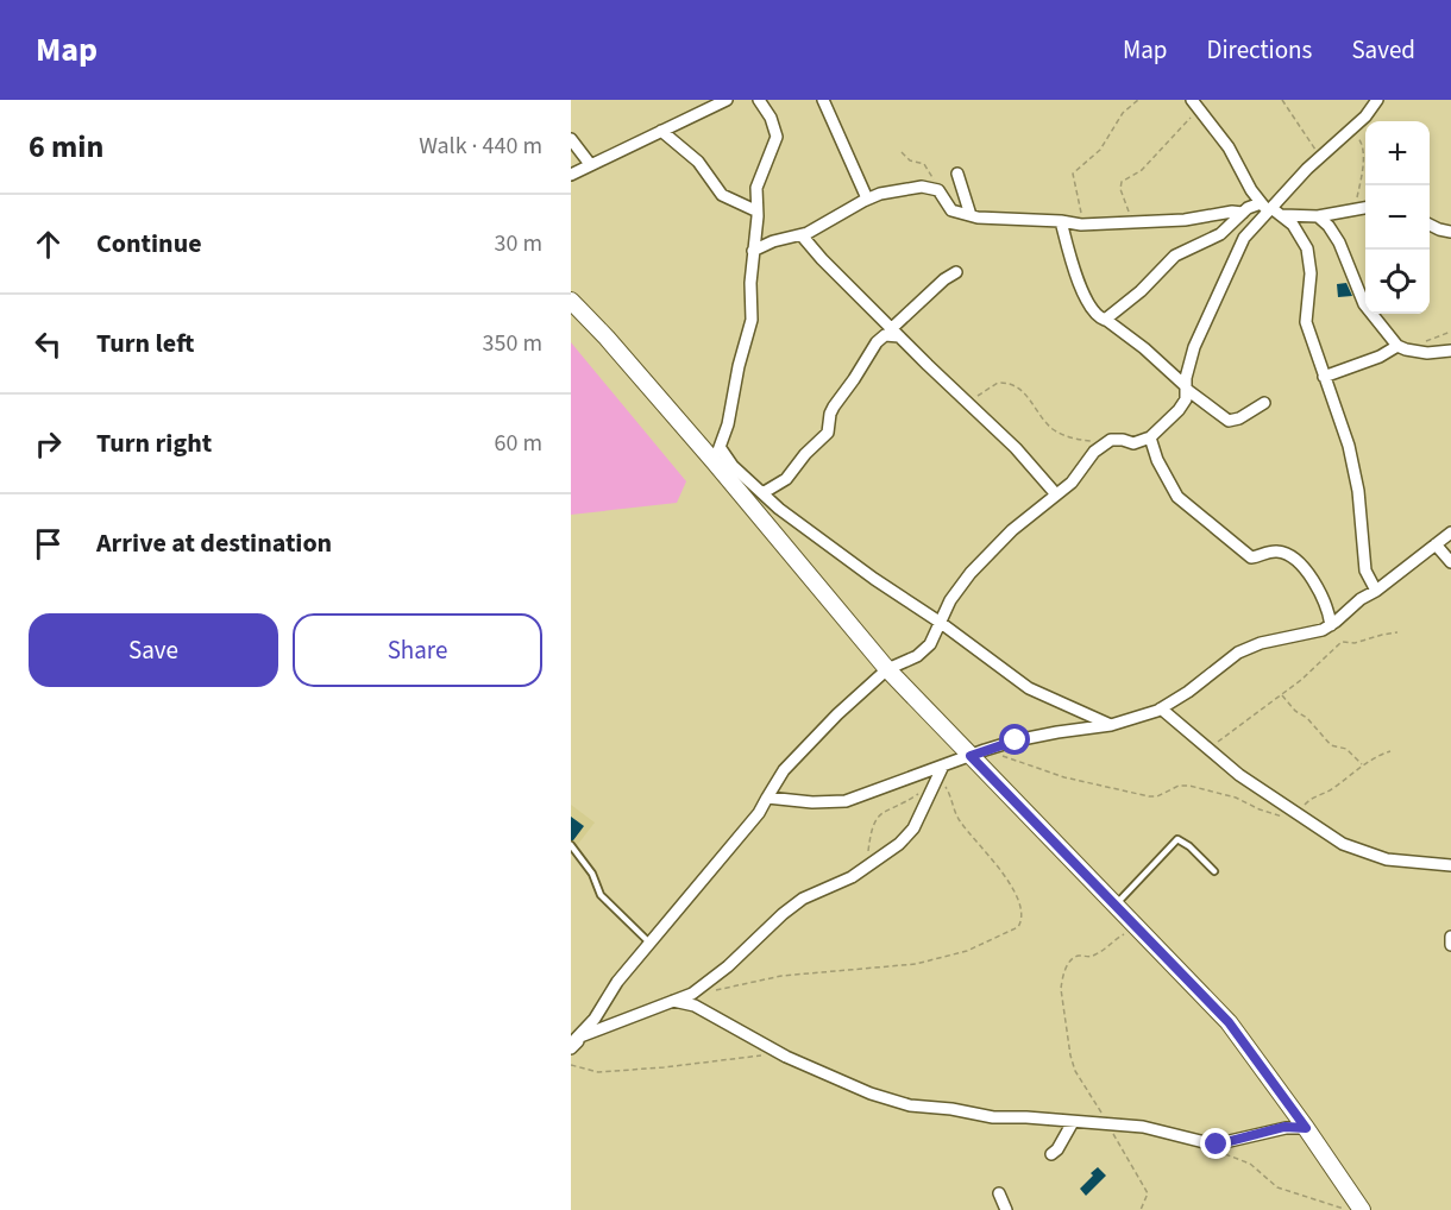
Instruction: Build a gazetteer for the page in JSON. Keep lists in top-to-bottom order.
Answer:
{
  "page": {
    "header": "Map",
    "nav": ["Map", "Directions", "Saved"],
    "heading": ["6 min", "Walk · 440 m"],
    "map_buttons": ["+", "−"],
    "list": [
      ["Continue", "30 m"],
      ["Turn left", "350 m"],
      ["Turn right", "60 m"],
      "Arrive at destination"
    ],
    "buttons": ["Save", "Share"]
  }
}
